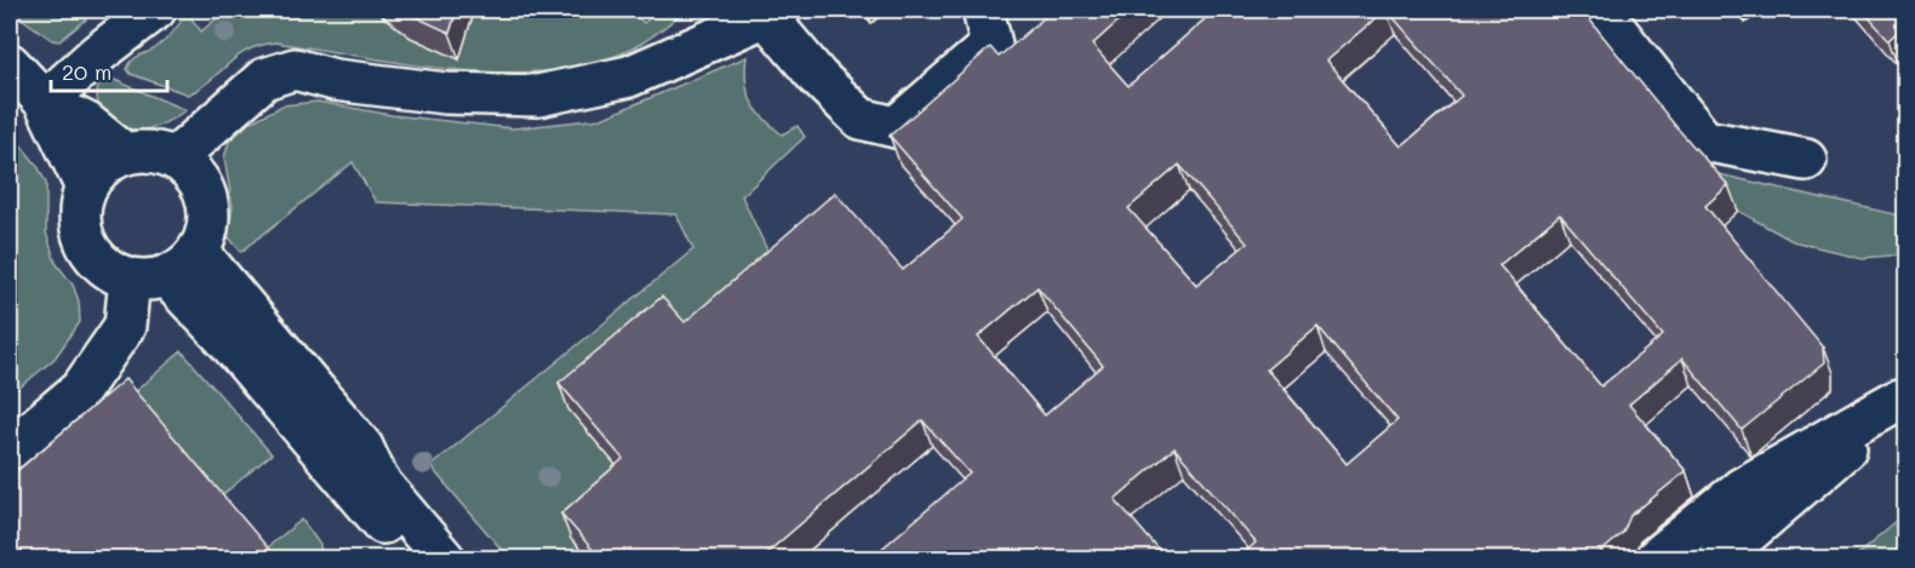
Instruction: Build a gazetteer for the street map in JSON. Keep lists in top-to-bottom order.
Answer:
{
  "scale_bar": "20 m"
}
